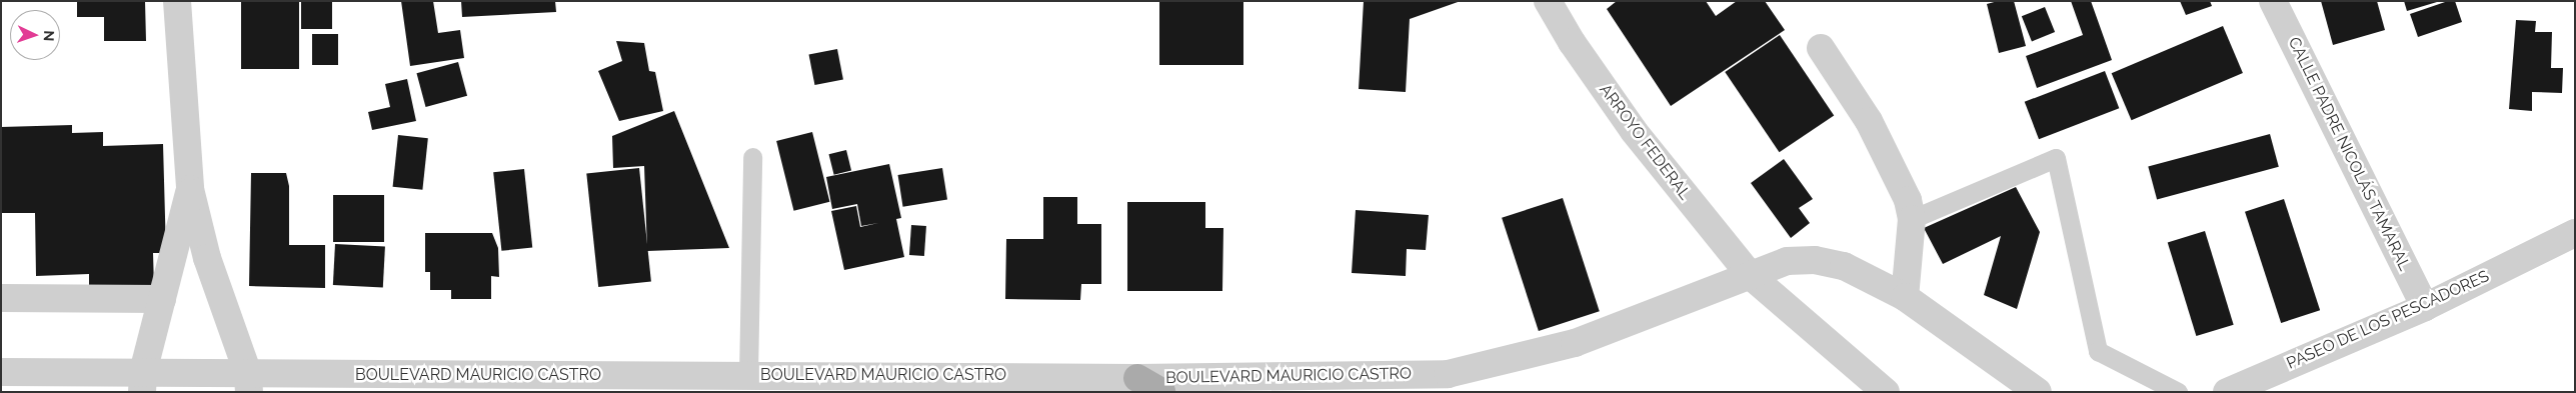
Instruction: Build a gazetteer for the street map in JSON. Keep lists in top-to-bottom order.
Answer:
{
  "streets": {
    "street": [
      "ARROYO FEDERAL",
      "CALLE PADRE NICOLÁS TAMARAL",
      "PASEO DE LOS PESCADORES",
      "BOULEVARD MAURICIO CASTRO"
    ]
  },
  "crossings": [
    ["ARROYO FEDERAL", "BOULEVARD MAURICIO CASTRO"],
    ["CALLE PADRE NICOLÁS TAMARAL", "PASEO DE LOS PESCADORES"]
  ],
  "north": "right"
}
